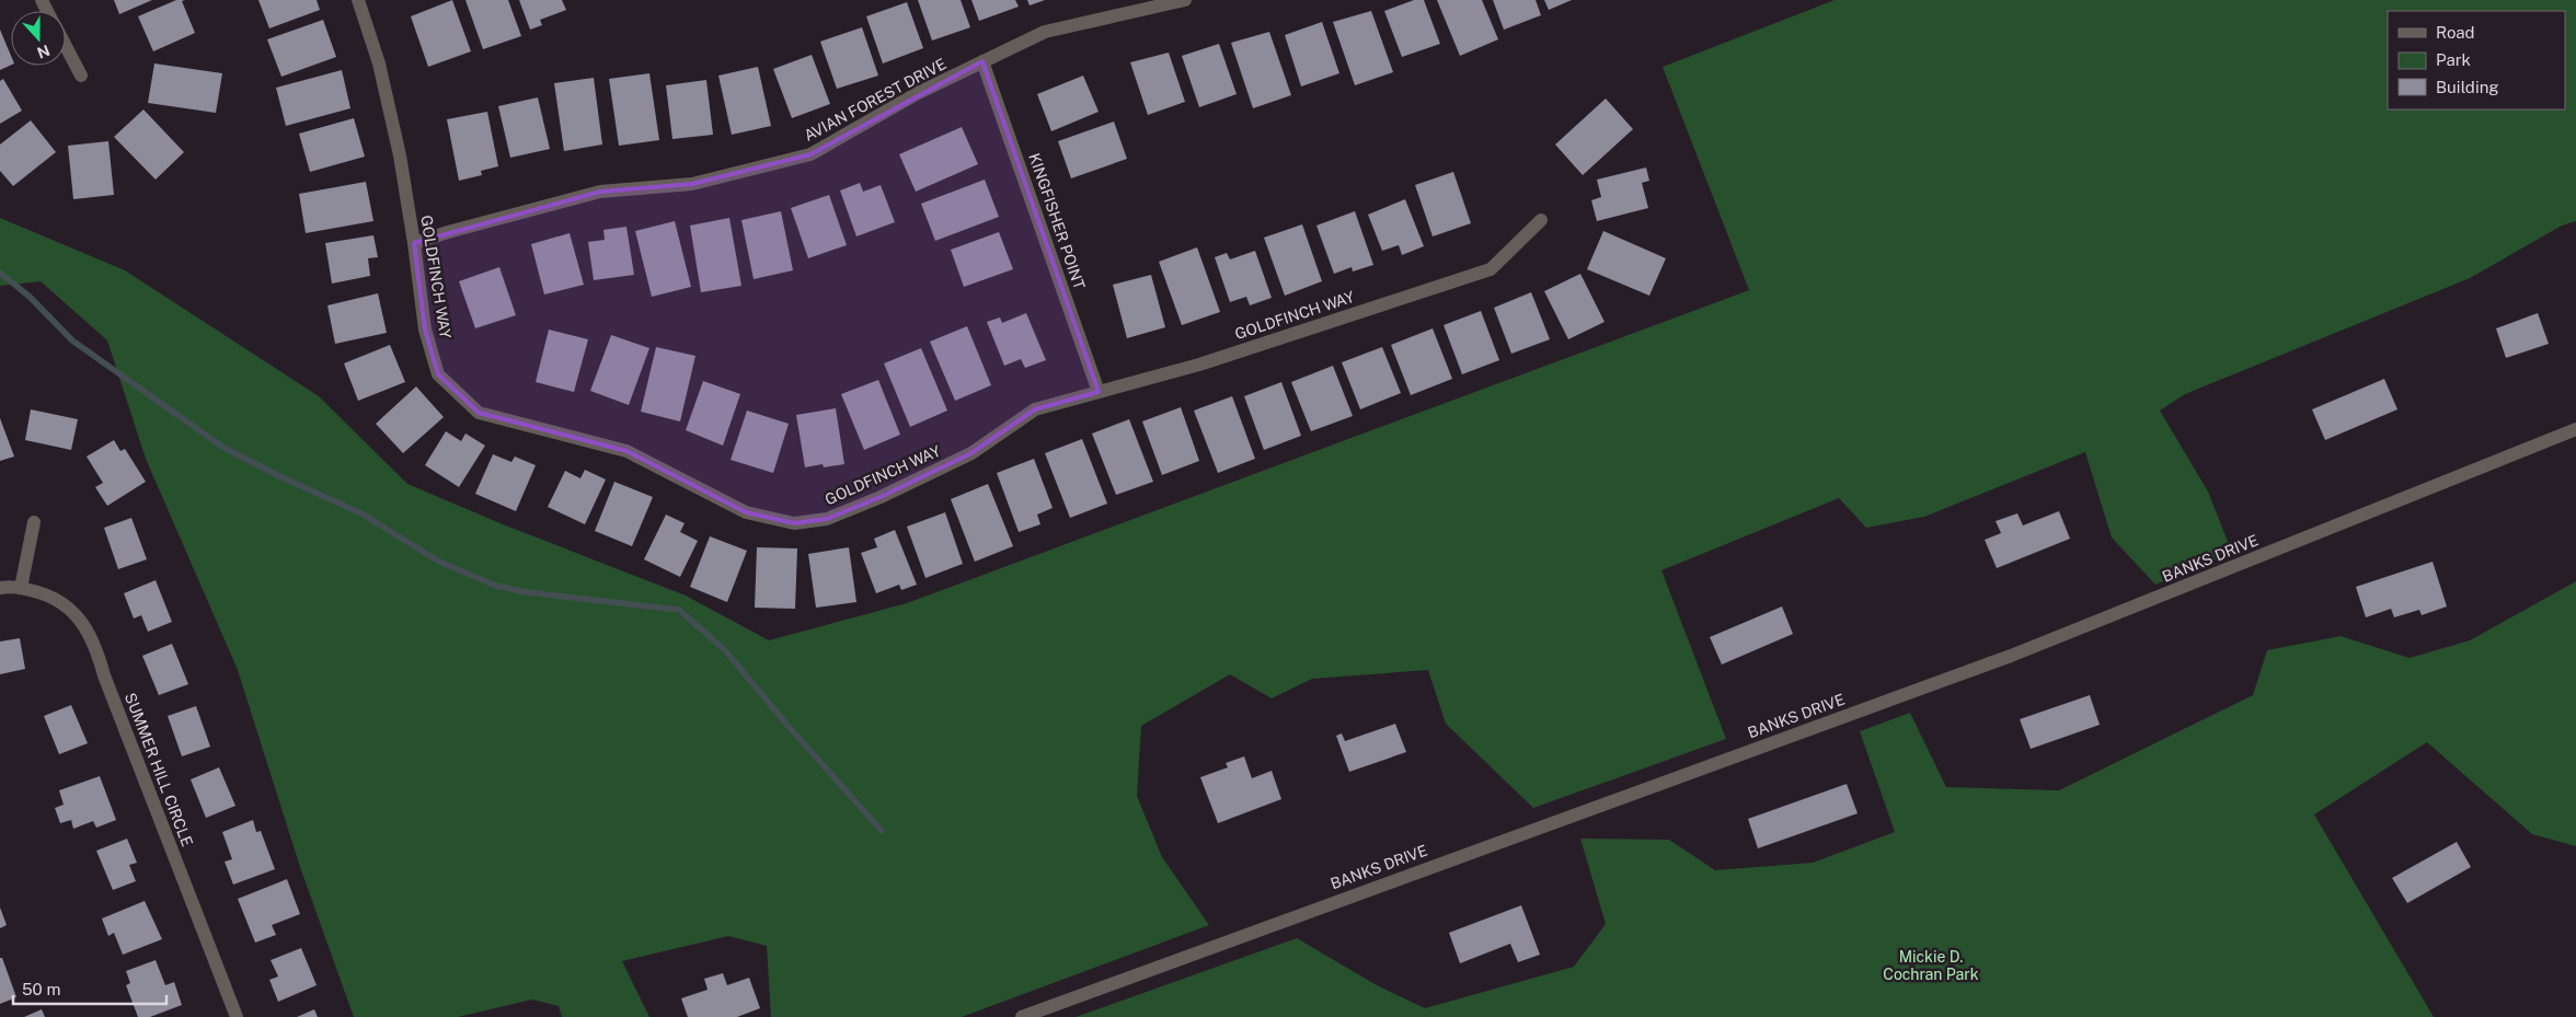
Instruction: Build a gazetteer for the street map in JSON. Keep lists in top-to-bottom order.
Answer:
{
  "streets": {
    "street": [
      "AVIAN FOREST DRIVE",
      "KINGFISHER POINT",
      "GOLDFINCH WAY",
      "BANKS DRIVE",
      "SUMMER HILL CIRCLE"
    ]
  },
  "crossings": [
    ["AVIAN FOREST DRIVE", "KINGFISHER POINT"],
    ["AVIAN FOREST DRIVE", "GOLDFINCH WAY"],
    ["KINGFISHER POINT", "GOLDFINCH WAY"]
  ],
  "parks": ["Mickie D. Cochran Park"],
  "legend": ["Road", "Park", "Building"],
  "scale_bar": "50 m",
  "north": "bottom"
}
